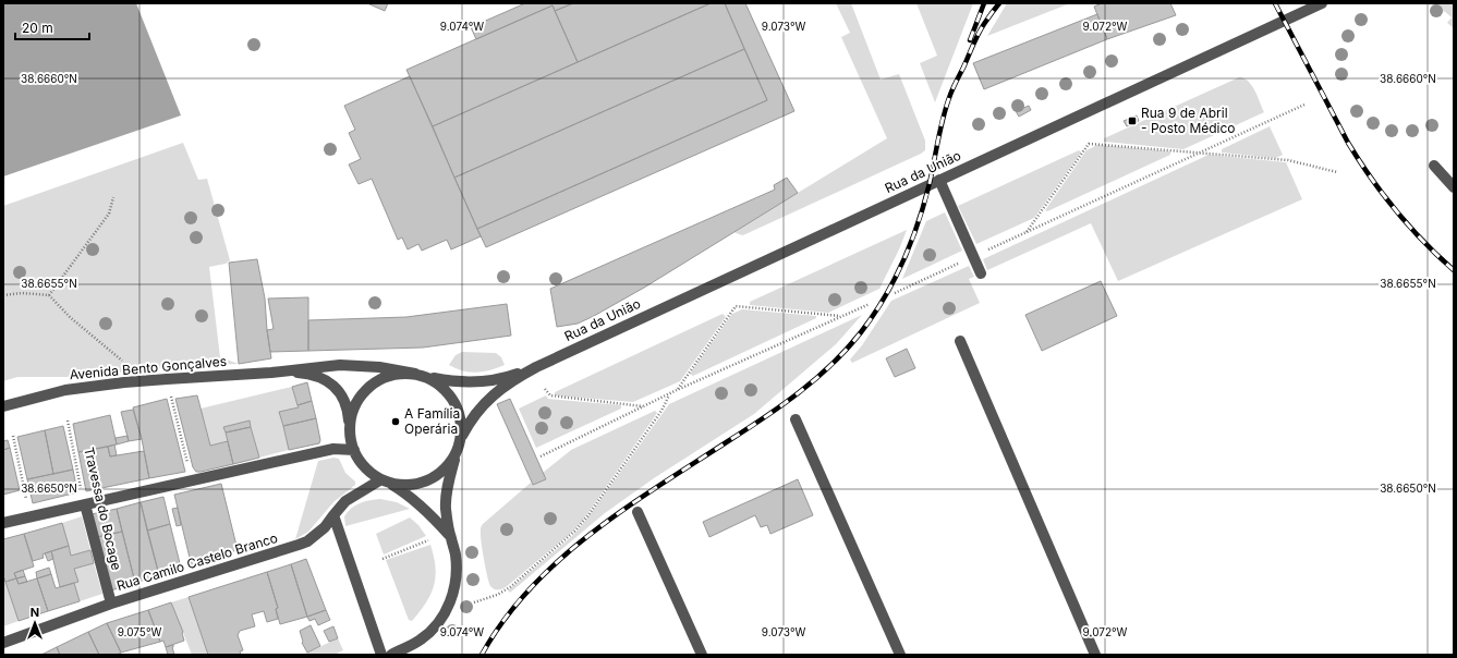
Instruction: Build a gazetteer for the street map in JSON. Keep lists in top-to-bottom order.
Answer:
{
  "streets": {
    "street": [
      "Rua da União",
      "Avenida Bento Gonçalves",
      "Travessa do Bocage",
      "Rua Camilo Castelo Branco"
    ]
  },
  "crossings": [
    ["Rua da União", "Rua Camilo Castelo Branco"],
    ["Travessa do Bocage", "Rua Camilo Castelo Branco"]
  ],
  "places": {
    "transit": ["Rua 9 de Abril - Posto Médico"],
    "other": ["A Família Operária"]
  },
  "scale_bar": "20 m",
  "north": "top",
  "coordinates": [
    "9.074°W",
    "9.073°W",
    "9.072°W",
    "38.6660°N",
    "38.6655°N",
    "38.6650°N",
    "9.075°W"
  ]
}
